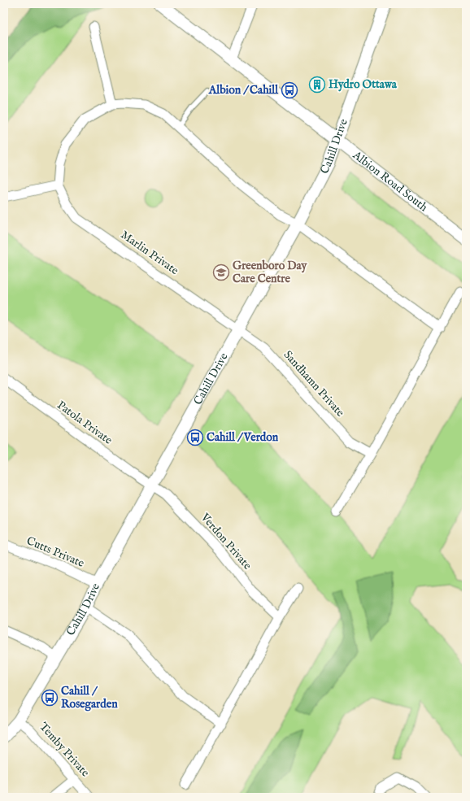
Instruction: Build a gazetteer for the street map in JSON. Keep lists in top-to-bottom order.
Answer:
{
  "streets": {
    "street": [
      "Cahill Drive",
      "Albion Road South",
      "Marlin Private",
      "Sandhamn Private",
      "Patola Private",
      "Verdon Private",
      "Cutts Private",
      "Temby Private"
    ]
  },
  "crossings": [
    ["Cahill Drive", "Albion Road South"],
    ["Cahill Drive", "Marlin Private"],
    ["Cahill Drive", "Sandhamn Private"],
    ["Cahill Drive", "Patola Private"],
    ["Cahill Drive", "Verdon Private"],
    ["Cahill Drive", "Cutts Private"],
    ["Cahill Drive", "Temby Private"],
    ["Marlin Private", "Sandhamn Private"],
    ["Patola Private", "Verdon Private"]
  ],
  "places": {
    "building": ["Hydro Ottawa"],
    "bus stop": ["Albion / Cahill", "Cahill / Verdon", "Cahill / Rosegarden"],
    "school or university": ["Greenboro Day Care Centre"]
  }
}
